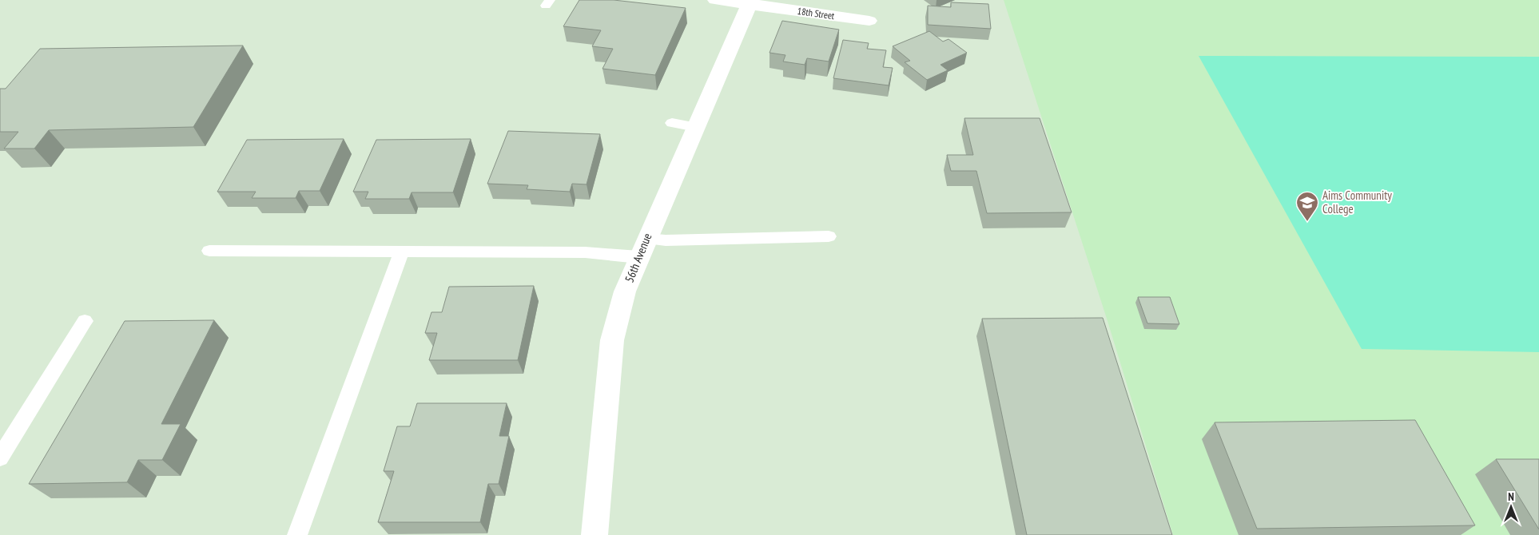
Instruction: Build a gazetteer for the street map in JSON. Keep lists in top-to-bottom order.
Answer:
{
  "streets": {
    "street": ["18th Street", "56th Avenue"]
  },
  "crossings": [
    ["18th Street", "56th Avenue"]
  ],
  "places": {
    "school or university": ["Aims Community College"]
  },
  "north": "top"
}
